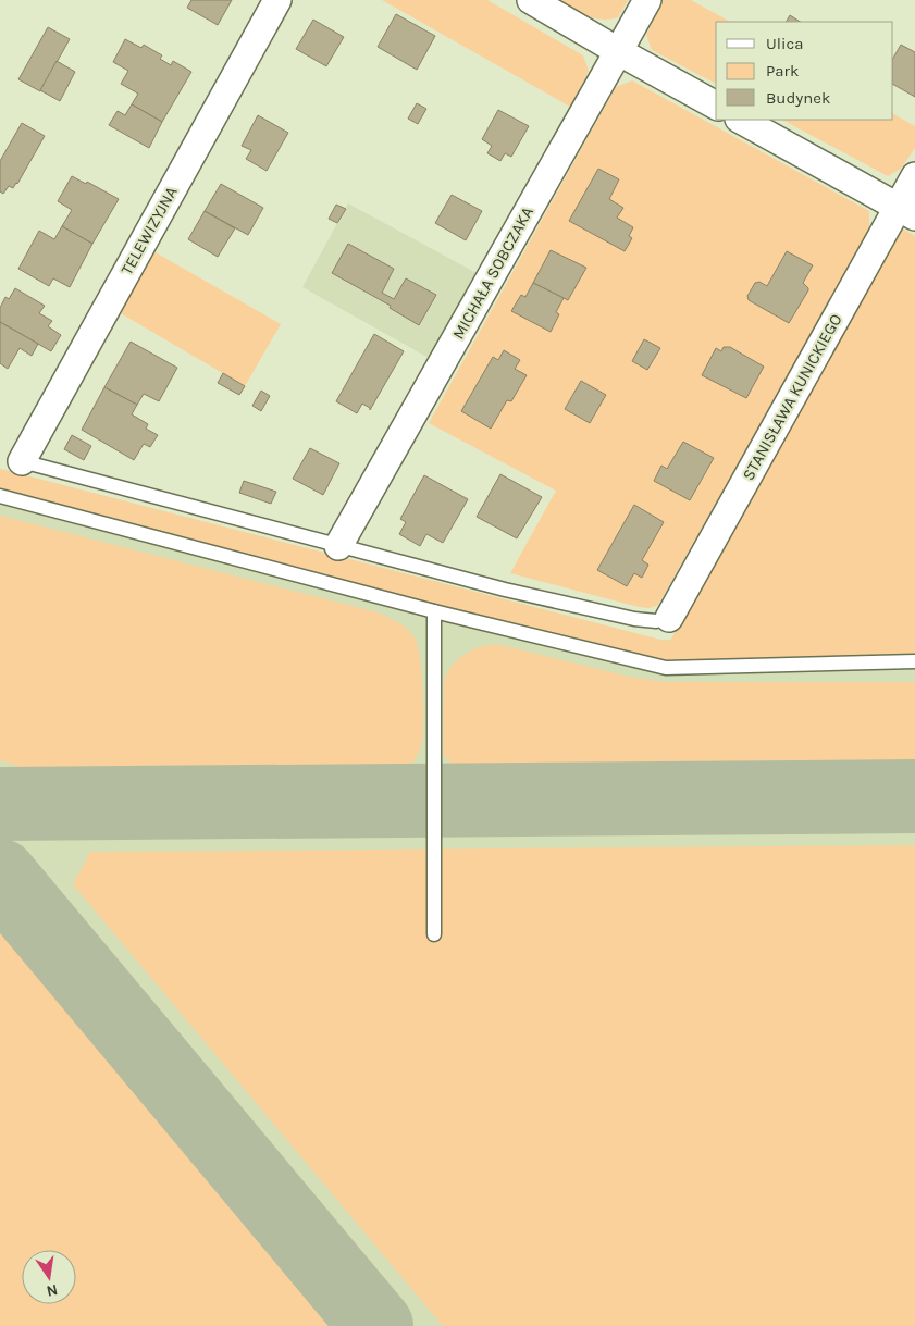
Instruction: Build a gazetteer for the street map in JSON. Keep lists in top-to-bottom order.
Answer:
{
  "streets": {
    "street": ["TELEWIZYJNA", "MICHAŁA SOBCZAKA", "STANISŁAWA KUNICKIEGO"]
  },
  "legend": ["Ulica", "Park", "Budynek"],
  "north": "bottom"
}
